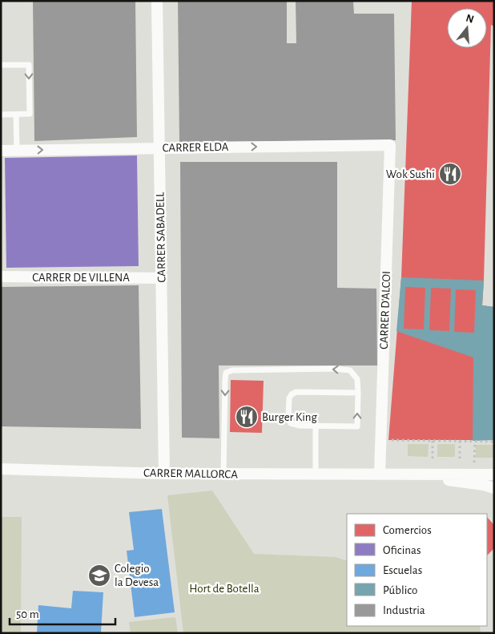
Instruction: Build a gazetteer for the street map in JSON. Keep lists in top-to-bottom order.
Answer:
{
  "streets": {
    "street": [
      "CARRER ELDA",
      "CARRER SABADELL",
      "CARRER DE VILLENA",
      "CARRER D'ALCOI",
      "CARRER MALLORCA"
    ]
  },
  "crossings": [
    ["CARRER ELDA", "CARRER SABADELL"],
    ["CARRER ELDA", "CARRER D'ALCOI"],
    ["CARRER SABADELL", "CARRER DE VILLENA"],
    ["CARRER SABADELL", "CARRER MALLORCA"],
    ["CARRER D'ALCOI", "CARRER MALLORCA"]
  ],
  "one_way": ["CARRER ELDA"],
  "parks": ["Hort de Botella"],
  "places": {
    "restaurant": ["Wok Sushi", "Burger King"],
    "school or university": ["Colegio la Devesa"]
  },
  "legend": [
    "Comercios",
    "Oficinas",
    "Escuelas",
    "Público",
    "Industria"
  ],
  "scale_bar": "50 m",
  "north": "top"
}
